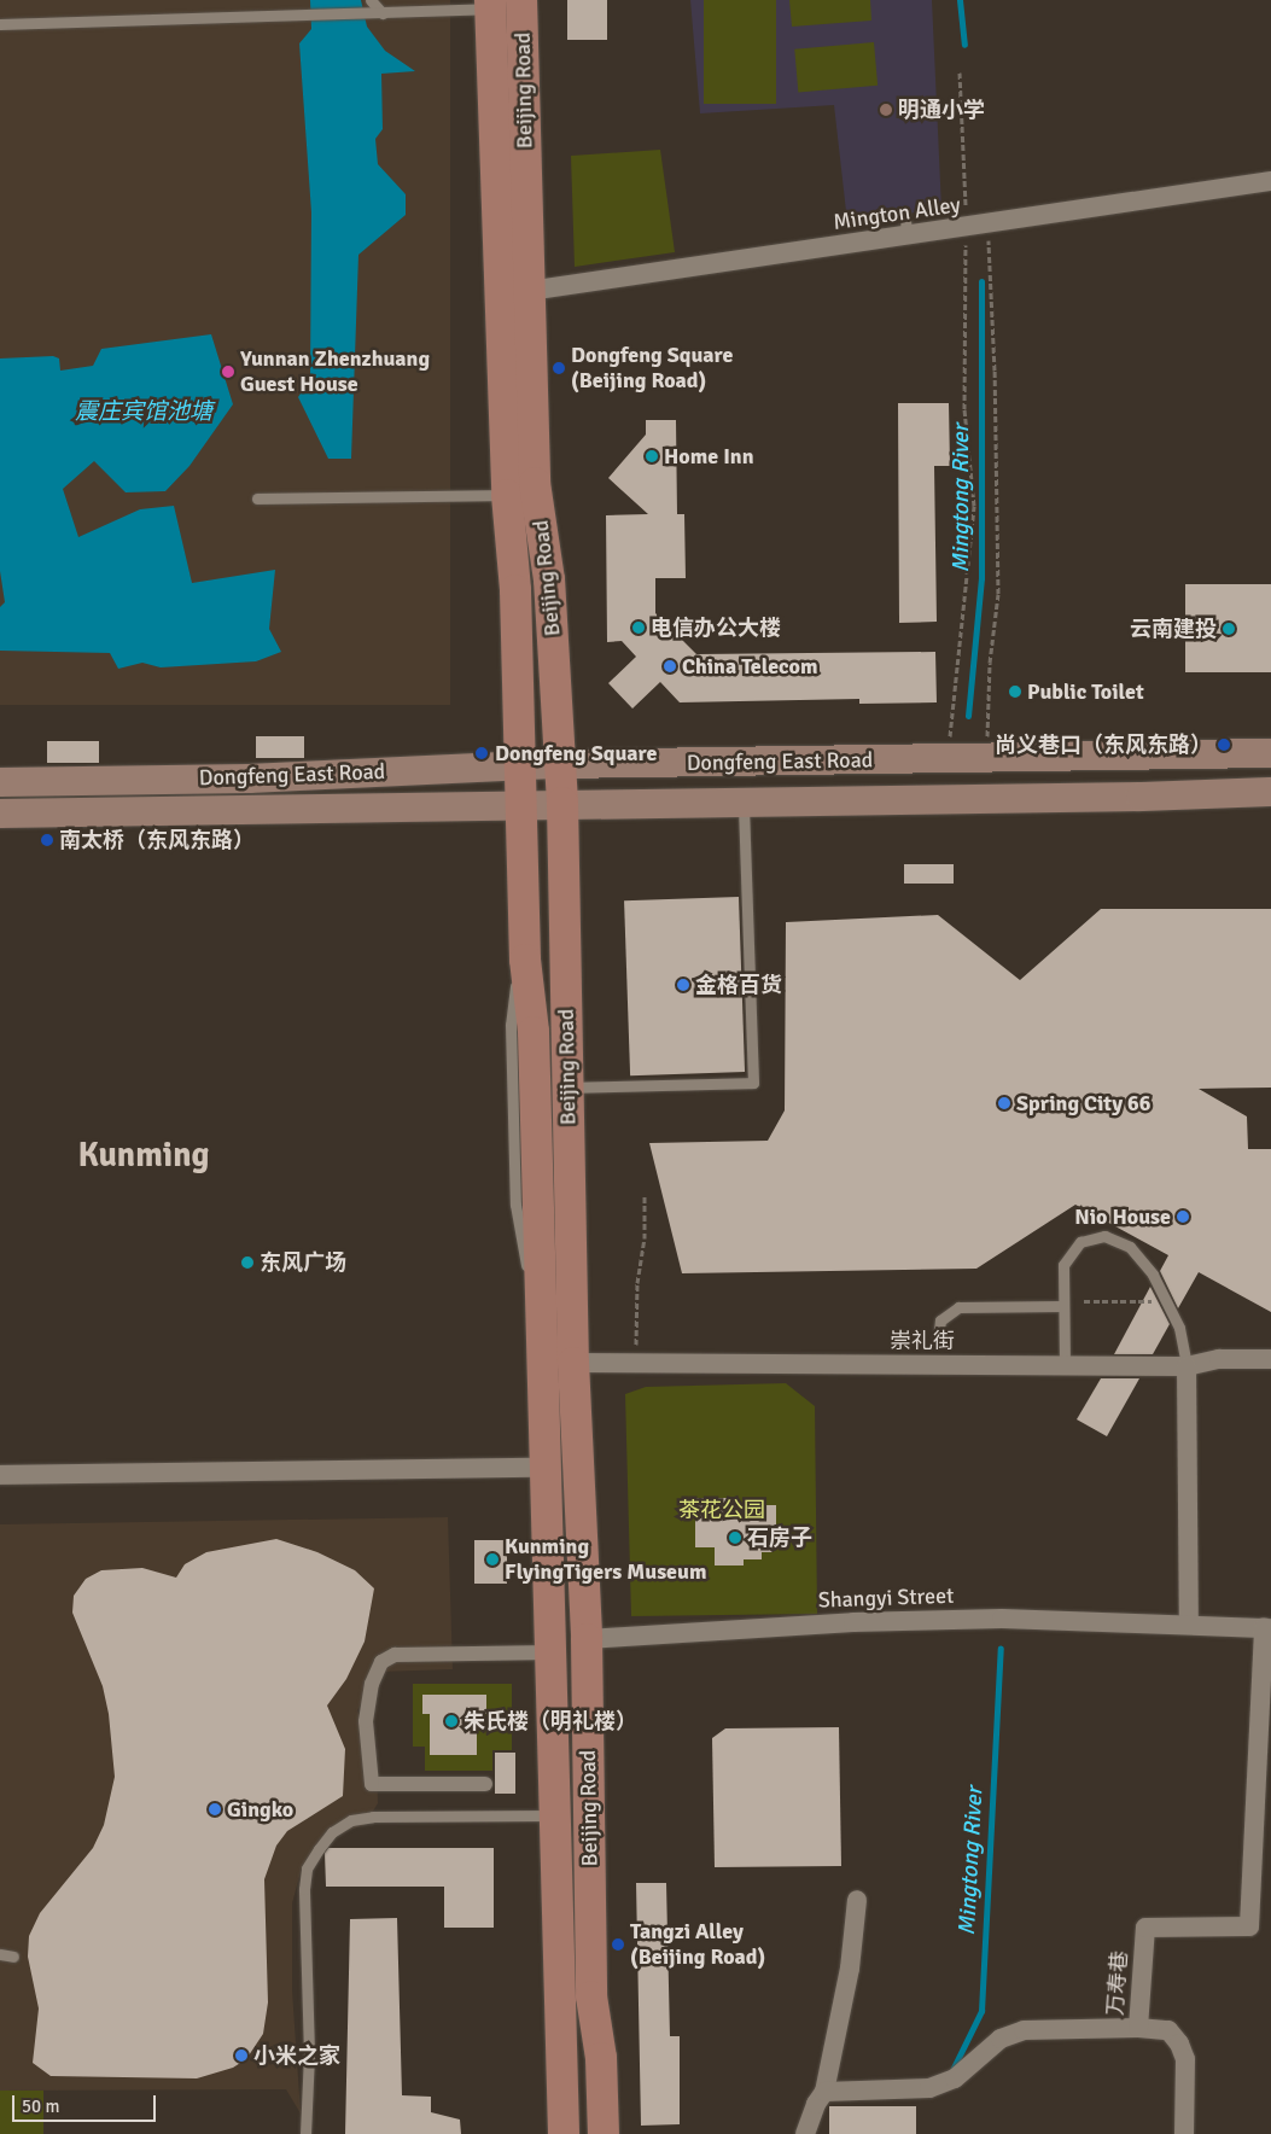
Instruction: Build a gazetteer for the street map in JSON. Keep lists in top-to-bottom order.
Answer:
{
  "streets": {
    "main road": ["Beijing Road", "Dongfeng East Road"],
    "street": [
      "Mington Alley",
      "崇礼街",
      "Shangyi Street",
      "万寿巷"
    ]
  },
  "crossings": [
    ["Beijing Road", "Mington Alley"],
    ["Beijing Road", "Dongfeng East Road"],
    ["Beijing Road", "崇礼街"],
    ["Beijing Road", "Shangyi Street"],
    ["Shangyi Street", "万寿巷"]
  ],
  "districts": ["Kunming"],
  "water": ["震庄宾馆池塘", "Mingtong River"],
  "parks": ["茶花公园"],
  "places": [
    "明通小学",
    "Dongfeng Square (Beijing Road)",
    "Yunnan Zhenzhuang Guest House",
    "Home Inn",
    "电信办公大楼",
    "云南建投",
    "China Telecom",
    "Public Toilet",
    "尚义巷口（东风东路）",
    "Dongfeng Square",
    "南太桥（东风东路）",
    "金格百货",
    "Spring City 66",
    "Nio House",
    "东风广场",
    "石房子",
    "Kunming FlyingTigers Museum",
    "朱氏楼（明礼楼）",
    "Gingko",
    "Tangzi Alley (Beijing Road)",
    "小米之家"
  ],
  "scale_bar": "50 m"
}
